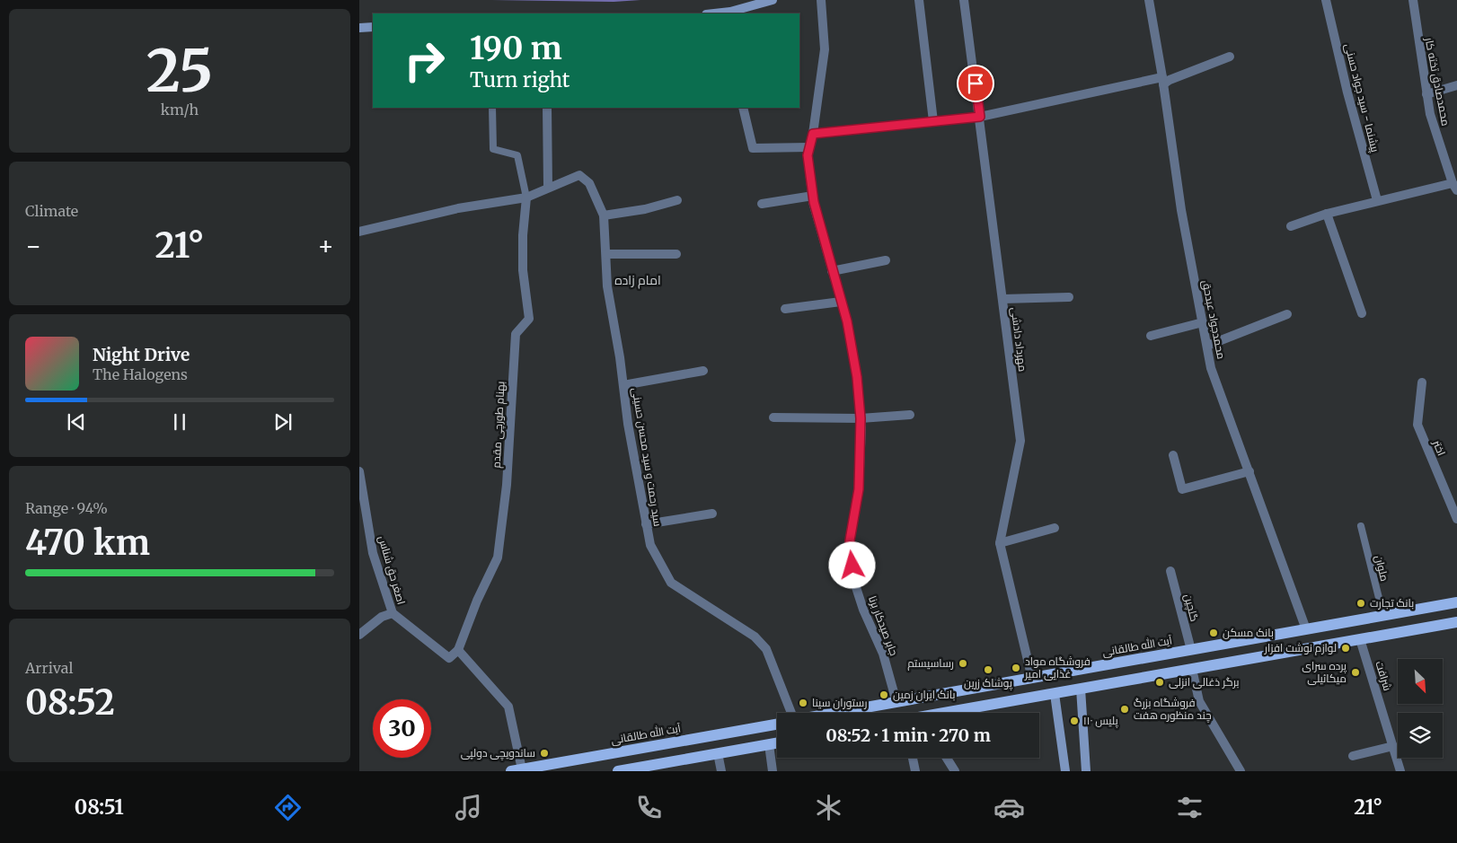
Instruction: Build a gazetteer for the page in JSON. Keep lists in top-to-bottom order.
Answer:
{
  "streets": {
    "main road": ["آیت الله طالقانی"],
    "street": [
      "محمدصادق تخته کار",
      "پیشنما - سید جواد حسنی",
      "محمدجواد عبدحق",
      "مهرداد دادشی",
      "بهنام طورچی مقدم",
      "اختر",
      "سید رحمت و سید محسن حسینی",
      "اصغر حق شناس",
      "گلچین",
      "جابر صیدکار برنا",
      "شرافت"
    ],
    "lane": ["ملوان"]
  },
  "crossings": [
    ["محمدجواد عبدحق", "آیت الله طالقانی"],
    ["مهرداد دادشی", "آیت الله طالقانی"],
    ["بهنام طورچی مقدم", "سید رحمت و سید محسن حسینی"],
    ["بهنام طورچی مقدم", "اصغر حق شناس"],
    ["ملوان", "آیت الله طالقانی"],
    ["گلچین", "آیت الله طالقانی"],
    ["جابر صیدکار برنا", "آیت الله طالقانی"]
  ],
  "districts": ["امام زاده"],
  "places": [
    "بانک تجارت",
    "بانک مسکن",
    "لوازم نوشت افزار",
    "رساسیستم",
    "فروشگاه مواد غذایی امیر",
    "پوشاک زرین",
    "پرده سرای میکائیلی",
    "برگر ذغالی انزلی",
    "بانک ایران زمین",
    "رستوران سینا",
    "فروشگاه بزرگ چند منظوره هفت",
    "پلیس ۱۱۰",
    "ساندویچی دولپی"
  ],
  "north": "bottom right",
  "page": {
    "tile": [
      ["25", "km/h"],
      "Climate",
      ["Range · 94%", "470 km"],
      ["Arrival", "08:52"]
    ],
    "turn": ["190 m", "Turn right"],
    "heat": ["−", "21°", "+"],
    "song": ["Night Drive", "The Halogens"],
    "limit": "30",
    "trip": "08:52 · 1 min · 270 m",
    "tabs": ["08:51", "21°"]
  }
}
